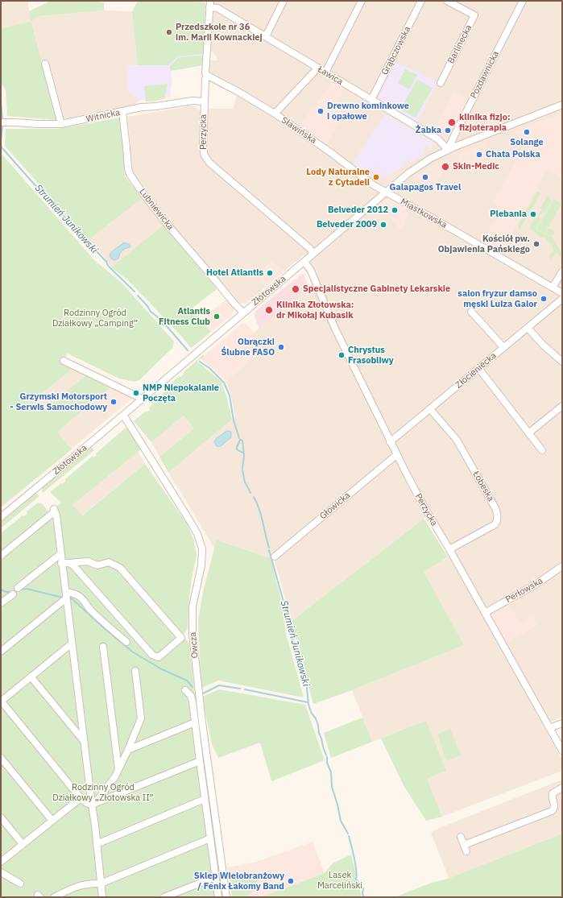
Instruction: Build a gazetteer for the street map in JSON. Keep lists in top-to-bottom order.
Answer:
{
  "streets": {
    "street": [
      "Barlinecka",
      "Grąbczowska",
      "Pozdawnicka",
      "Ławica",
      "Witnicka",
      "Sławińska",
      "Perzycka",
      "Lubniewicka",
      "Miastkowska",
      "Złotowska",
      "Złocieniecka",
      "Łobeska",
      "Głowicka",
      "Perłowska",
      "Owcza"
    ]
  },
  "crossings": [
    ["Grąbczowska", "Ławica"],
    ["Pozdawnicka", "Ławica"],
    ["Pozdawnicka", "Złotowska"],
    ["Ławica", "Perzycka"],
    ["Ławica", "Złotowska"],
    ["Witnicka", "Perzycka"],
    ["Witnicka", "Lubniewicka"],
    ["Sławińska", "Perzycka"],
    ["Sławińska", "Miastkowska"],
    ["Sławińska", "Złotowska"],
    ["Perzycka", "Złotowska"],
    ["Perzycka", "Złocieniecka"],
    ["Perzycka", "Łobeska"],
    ["Perzycka", "Głowicka"],
    ["Perzycka", "Perłowska"],
    ["Lubniewicka", "Złotowska"],
    ["Miastkowska", "Złotowska"],
    ["Złotowska", "Owcza"],
    ["Złocieniecka", "Łobeska"]
  ],
  "water": ["Strumień Junikowski"],
  "parks": ["Rodzinny Ogród Działkowy „Camping”", "Rodzinny Ogród Działkowy „Złotowska II”", "Lasek Marceliński"],
  "places": [
    "Przedszkole nr 36 im. Marii Kownackiej",
    "Drewno kominkowe i opałowe",
    "klinika fizjo: fizjoterapia",
    "Żabka",
    "Solange",
    "Chata Polska",
    "Skin-Medic",
    "Lody Naturalne z Cytadeli",
    "Galapagos Travel",
    "Belveder 2012",
    "Plebania",
    "Belveder 2009",
    "Kościół pw. Objawienia Pańskiego",
    "Hotel Atlantis",
    "Specjalistyczne Gabinety Lekarskie",
    "salon fryzur damso męski Luiza Galor",
    "Klinika Złotowska: dr Mikołaj Kubasik",
    "Atlantis Fitness Club",
    "Obrączki Ślubne FASO",
    "Chrystus Frasobliwy",
    "NMP Niepokalanie Poczęta",
    "Grzymski Motorsport - Serwis Samochodowy",
    "Sklep Wielobranżowy / Fenix Łakomy Band"
  ]
}
